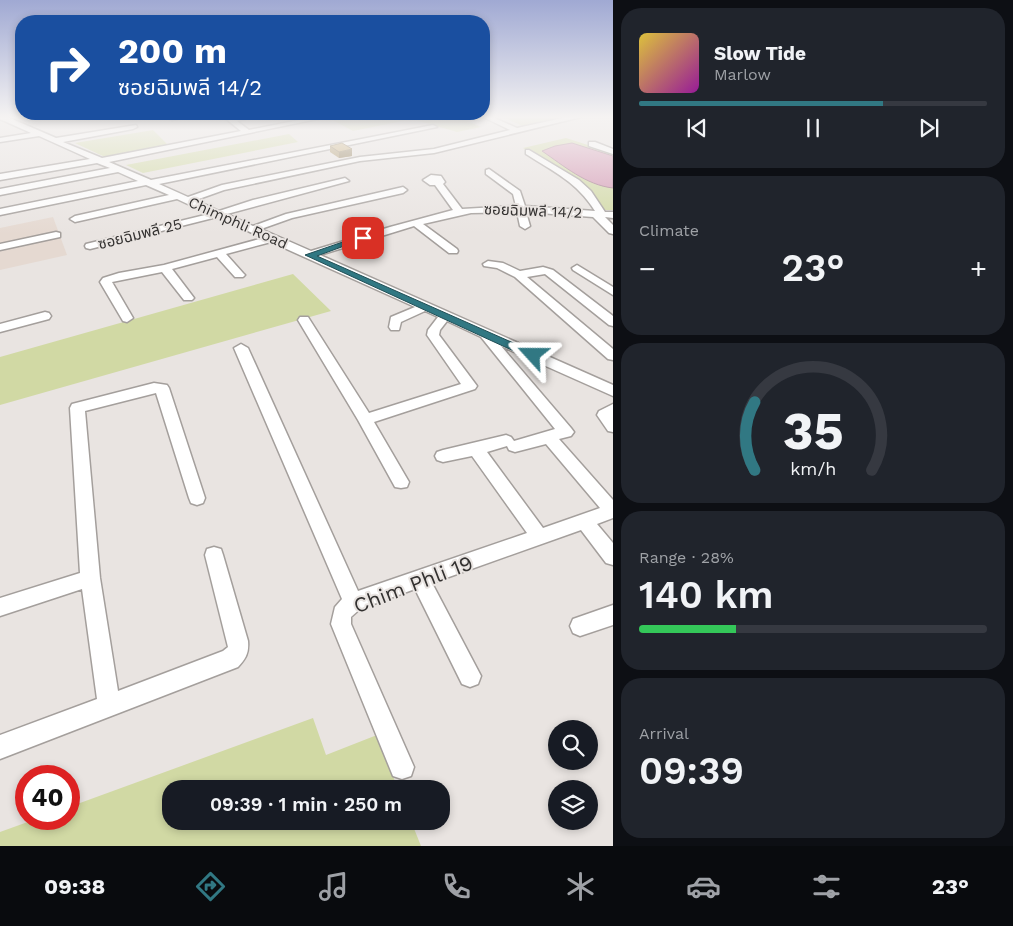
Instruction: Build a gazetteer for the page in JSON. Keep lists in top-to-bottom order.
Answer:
{
  "streets": {
    "street": [
      "ซอยฉิมพลี 14/2",
      "Chimphli Road",
      "ซอยฉิมพลี 25",
      "Chim Phli 19"
    ]
  },
  "crossings": [
    ["ซอยฉิมพลี 14/2", "Chimphli Road"],
    ["Chimphli Road", "ซอยฉิมพลี 25"]
  ],
  "page": {
    "turn": ["200 m", "ซอยฉิมพลี 14/2"],
    "song": ["Slow Tide", "Marlow"],
    "tile": [
      "Climate",
      ["Range · 28%", "140 km"],
      ["Arrival", "09:39"]
    ],
    "heat": ["−", "23°", "+"],
    "limit": "40",
    "trip": "09:39 · 1 min · 250 m",
    "tabs": ["09:38", "23°"],
    "gauge": ["35", "km/h"]
  }
}
